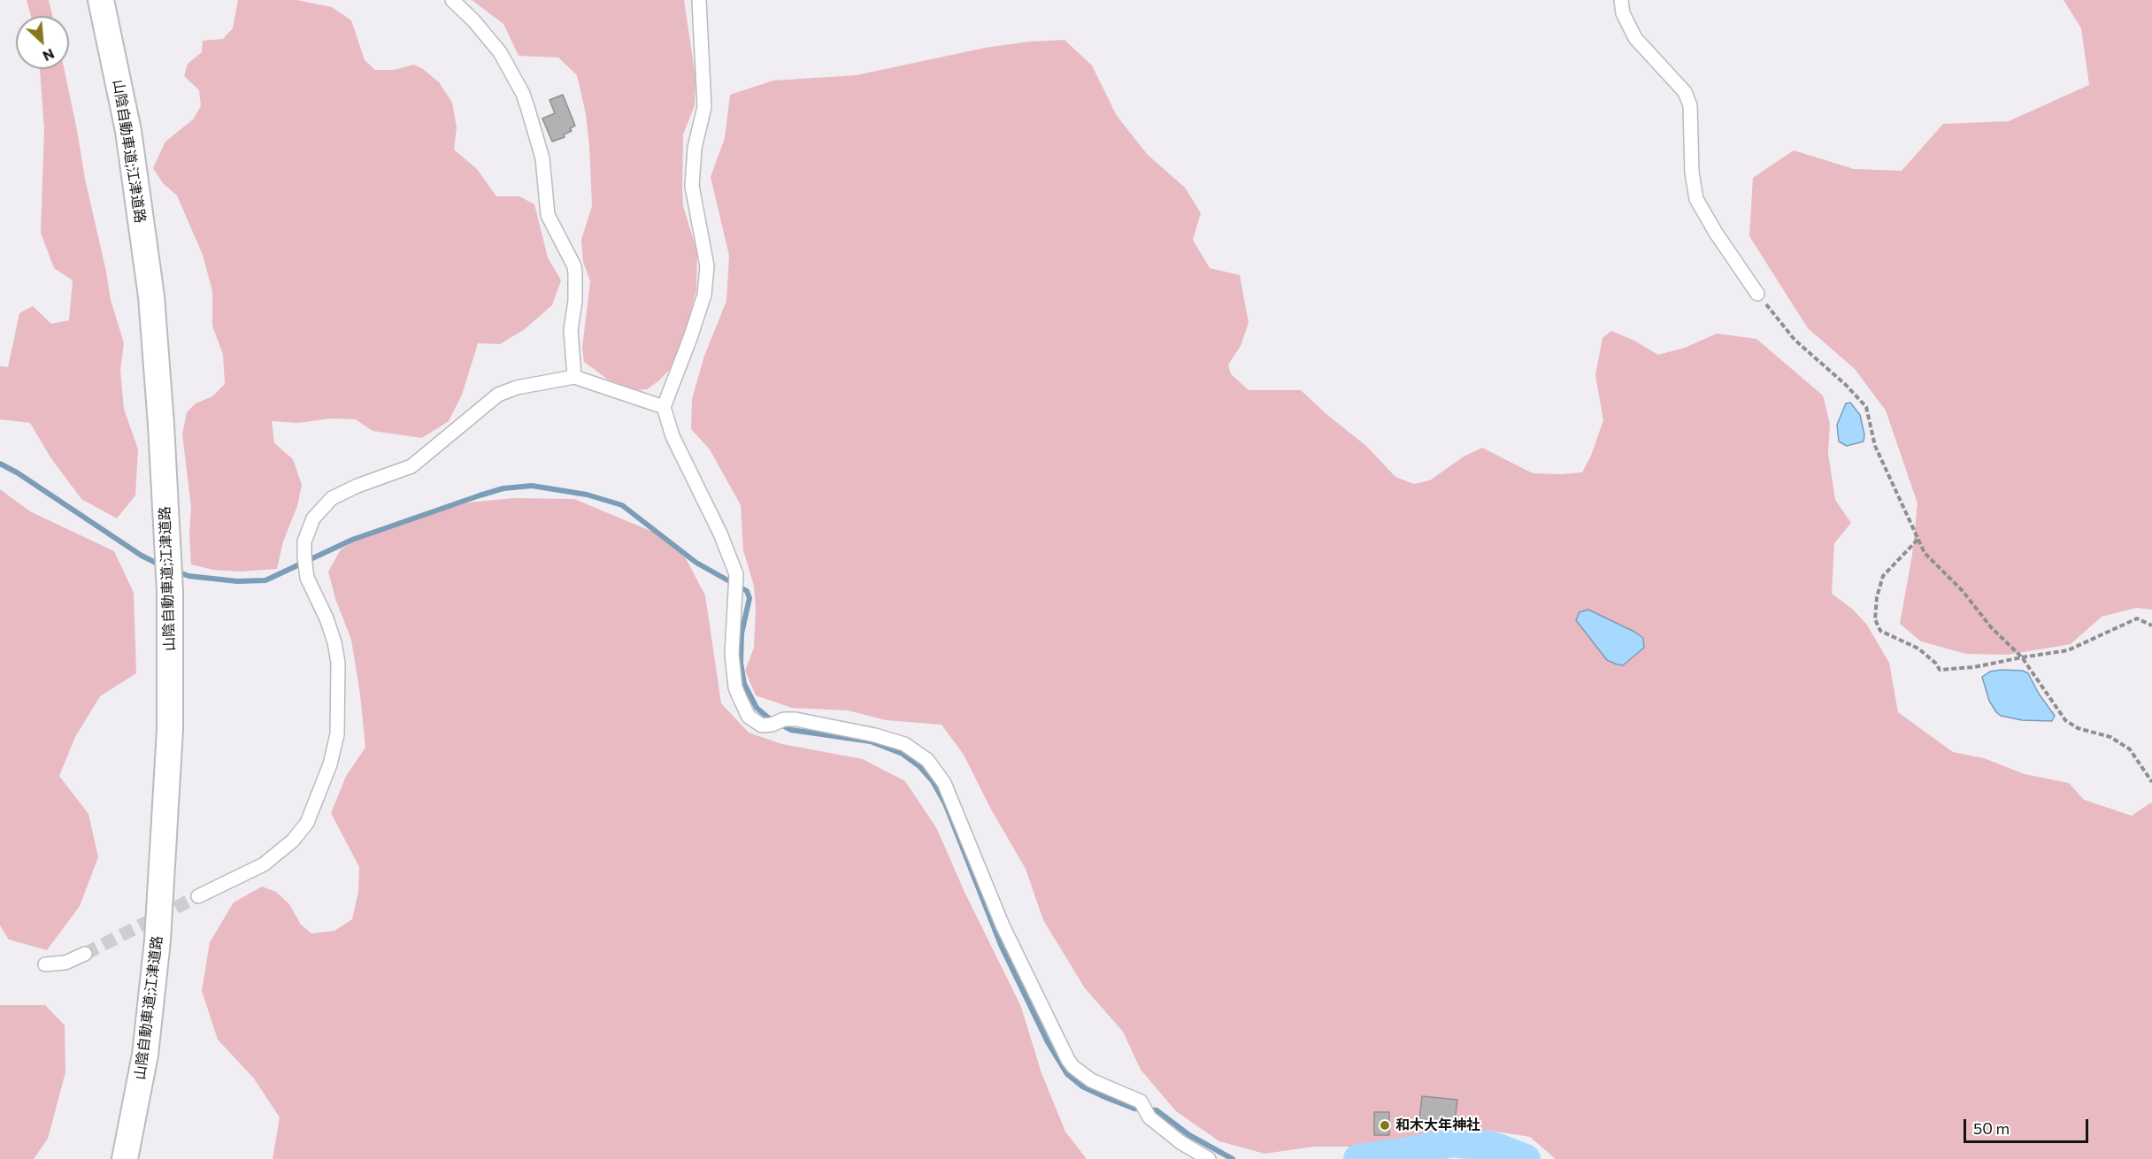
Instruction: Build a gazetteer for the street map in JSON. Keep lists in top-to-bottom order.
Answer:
{
  "streets": {
    "highway": ["山陰自動車道;江津道路"]
  },
  "places": ["和木大年神社"],
  "scale_bar": "50 m",
  "north": "bottom right"
}
